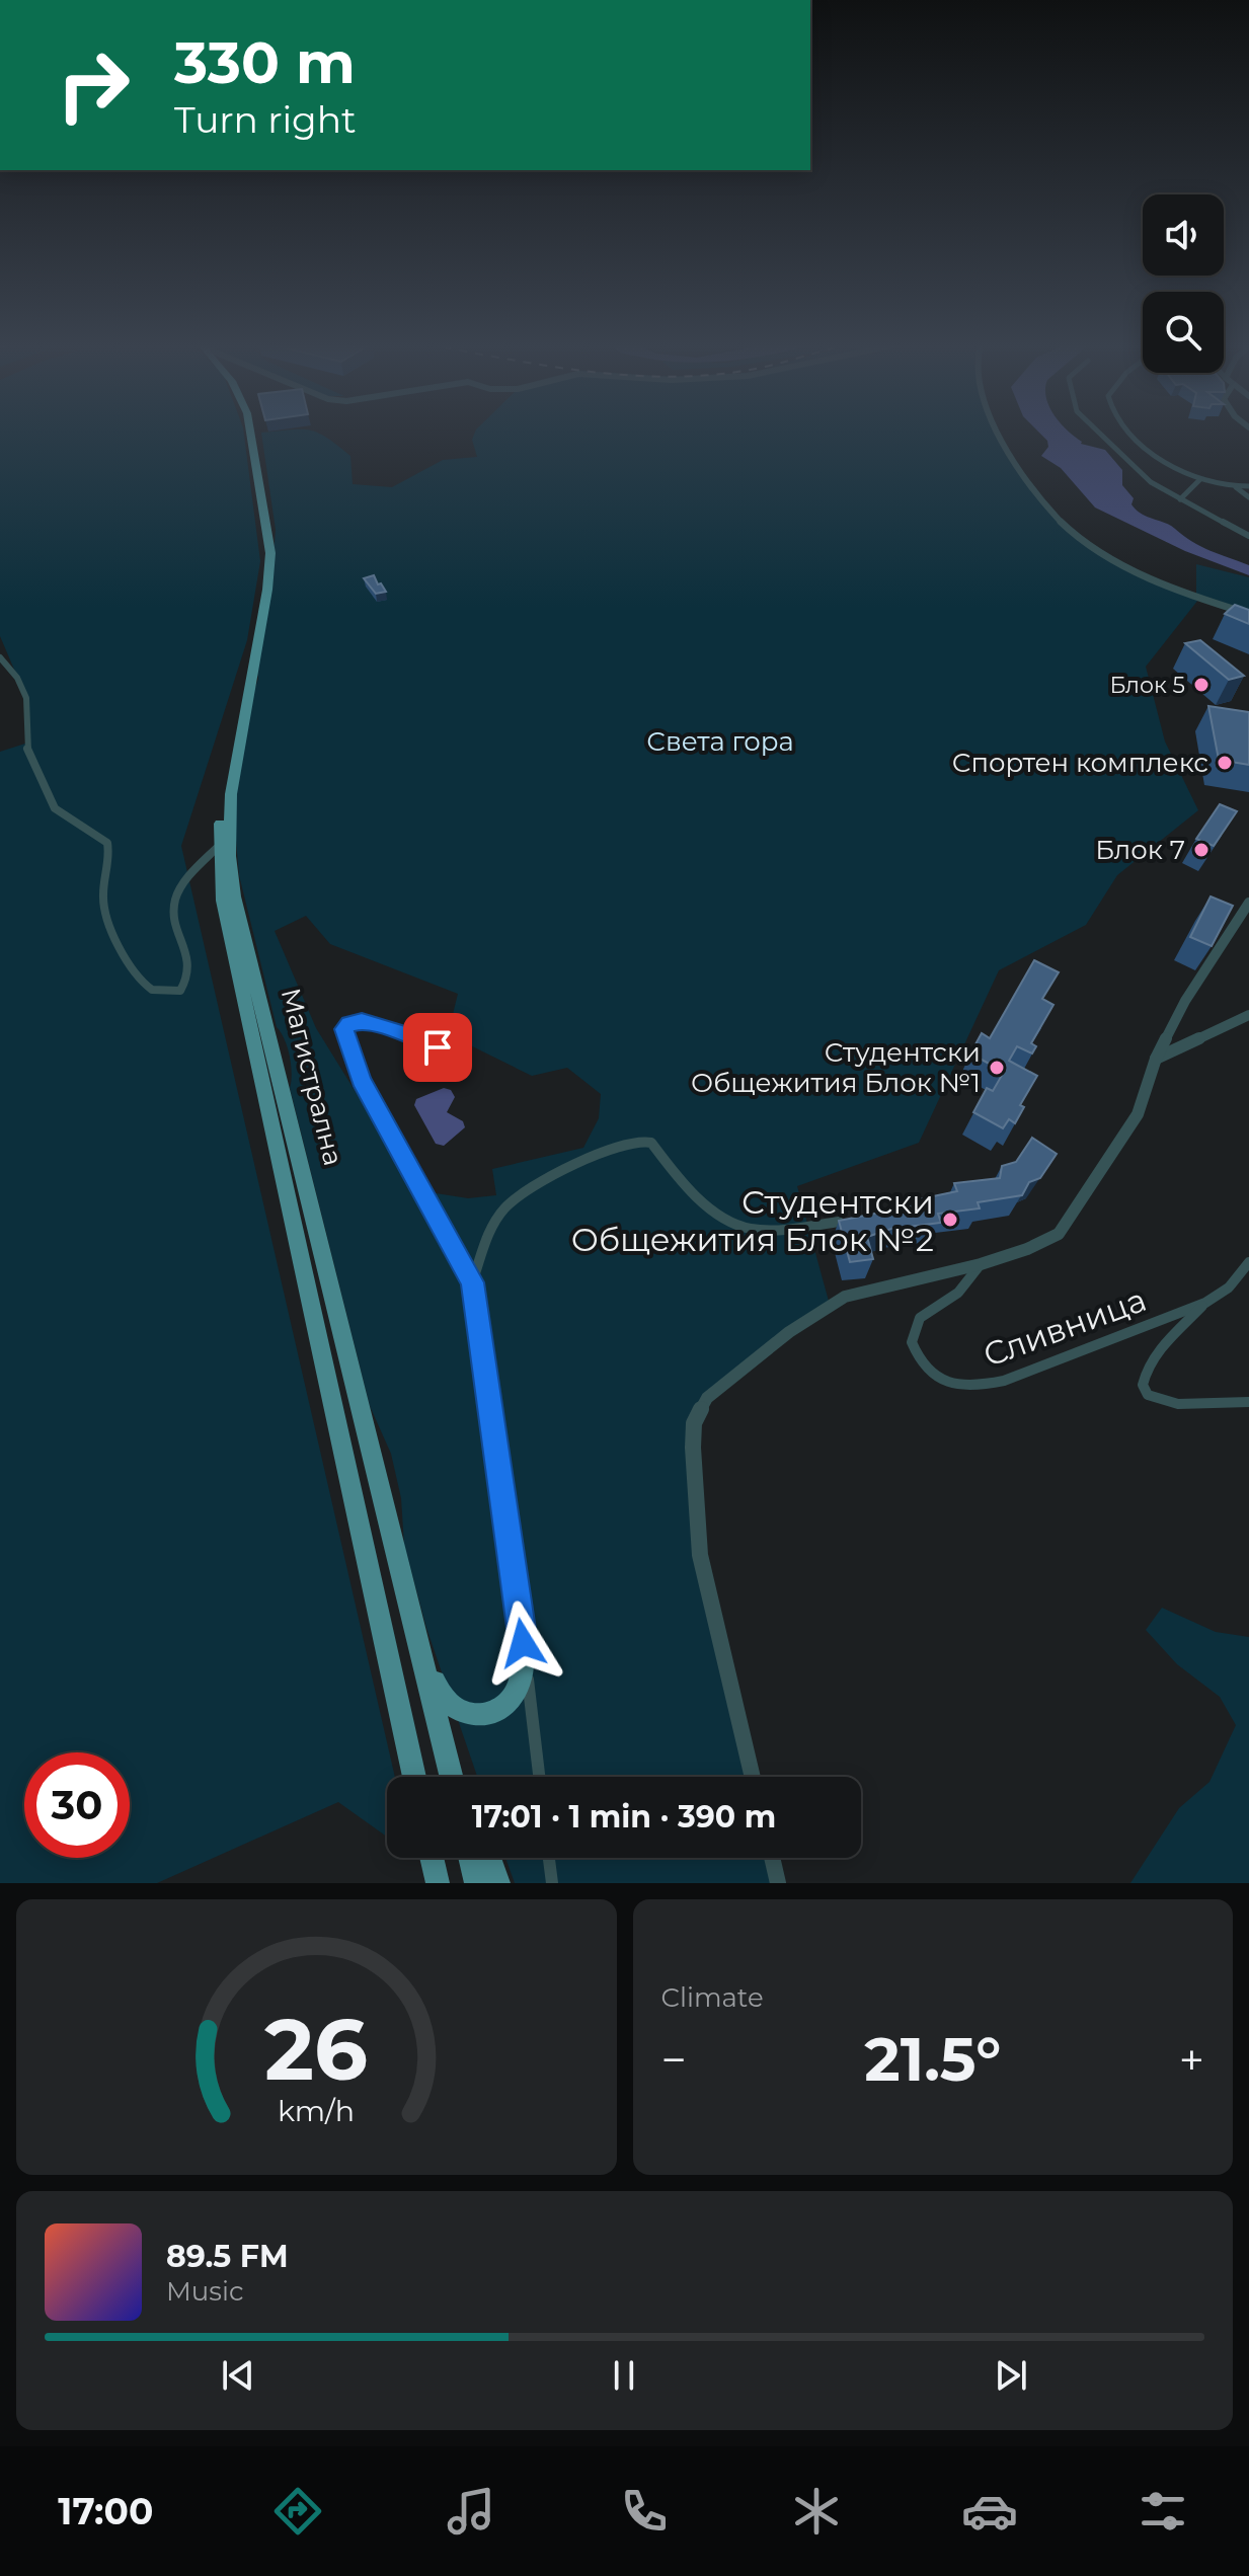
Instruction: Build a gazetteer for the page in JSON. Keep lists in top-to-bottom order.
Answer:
{
  "streets": {
    "main road": ["Магистрална"],
    "street": ["Сливница"]
  },
  "parks": ["Света гора"],
  "places": [
    "Блок 5",
    "Спортен комплекс",
    "Блок 7",
    "Студентски Общежития Блок №1",
    "Студентски Общежития Блок №2"
  ],
  "page": {
    "turn": ["330 m", "Turn right"],
    "limit": "30",
    "trip": "17:01 · 1 min · 390 m",
    "tile": "Climate",
    "heat": ["−", "21.5°", "+"],
    "song": ["89.5 FM", "Music"],
    "tabs": "17:00",
    "gauge": ["26", "km/h"]
  }
}
